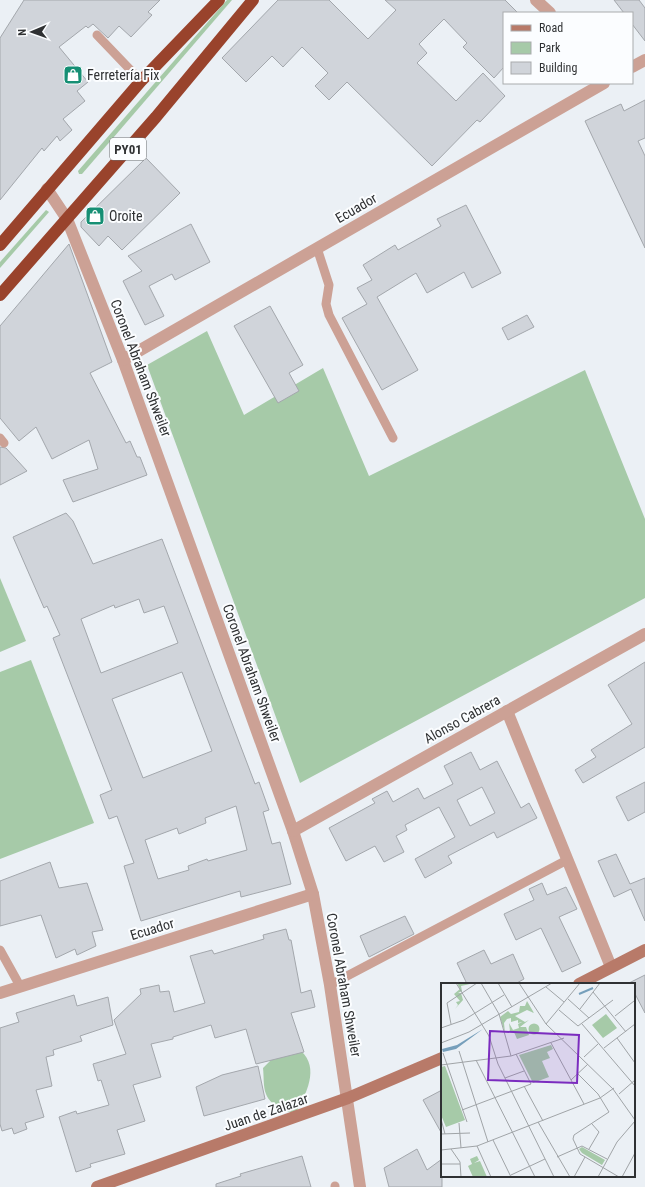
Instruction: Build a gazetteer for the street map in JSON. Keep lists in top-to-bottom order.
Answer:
{
  "streets": {
    "highway": ["PY01"],
    "street": [
      "Ecuador",
      "Coronel Abraham Shweiler",
      "Alonso Cabrera",
      "Juan de Zalazar"
    ]
  },
  "crossings": [
    ["PY01", "Coronel Abraham Shweiler"],
    ["Ecuador", "Coronel Abraham Shweiler"],
    ["Coronel Abraham Shweiler", "Alonso Cabrera"],
    ["Coronel Abraham Shweiler", "Juan de Zalazar"]
  ],
  "places": {
    "shop": ["Ferretería Fix", "Oroite"]
  },
  "legend": ["Road", "Park", "Building"],
  "north": "left"
}
